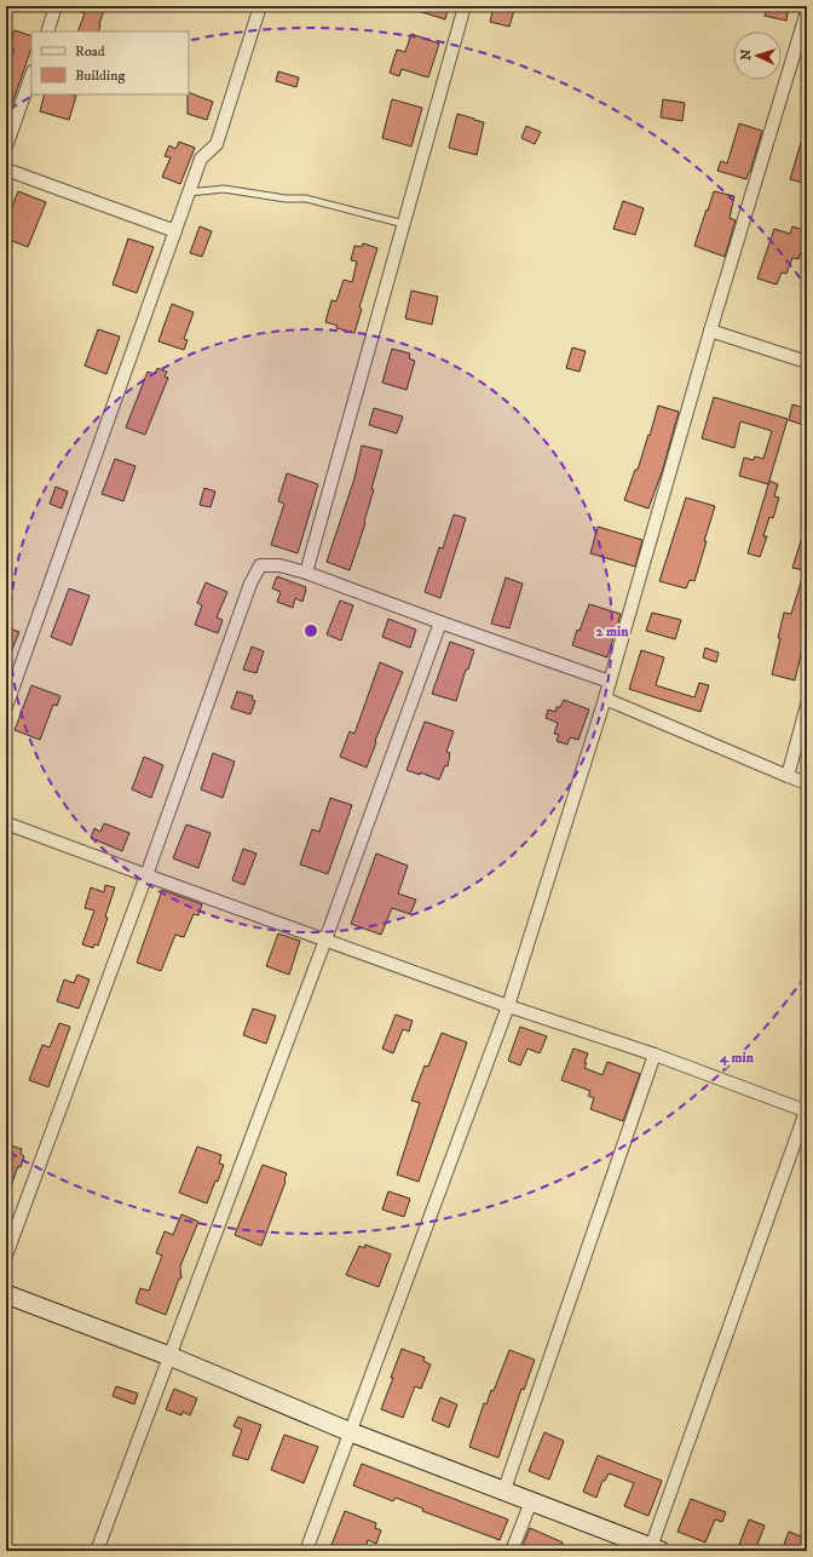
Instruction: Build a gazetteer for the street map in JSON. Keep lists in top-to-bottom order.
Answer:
{
  "legend": ["Road", "Building"],
  "north": "left",
  "rings": ["2 min", "4 min"]
}
